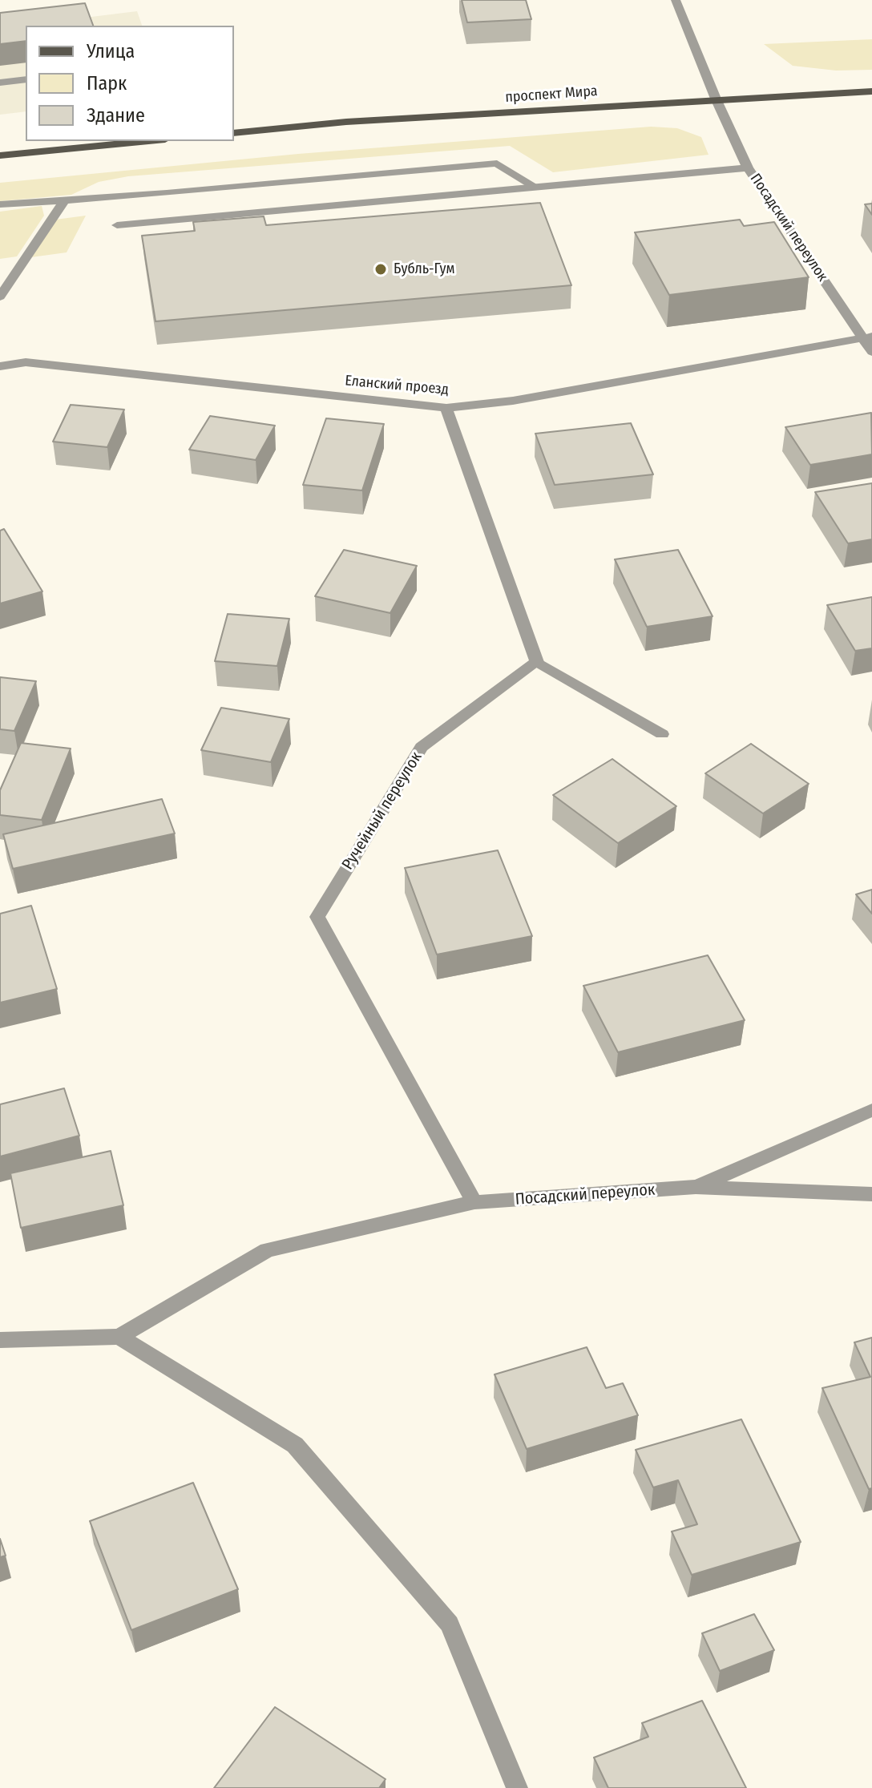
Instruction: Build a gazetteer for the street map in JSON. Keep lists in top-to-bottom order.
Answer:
{
  "streets": {
    "main road": ["проспект Мира"],
    "street": ["Посадский переулок", "Еланский проезд", "Ручейный переулок"]
  },
  "crossings": [
    ["проспект Мира", "Посадский переулок"],
    ["Посадский переулок", "Еланский проезд"],
    ["Посадский переулок", "Ручейный переулок"]
  ],
  "places": ["Бубль-Гум"],
  "legend": ["Улица", "Парк", "Здание"]
}
